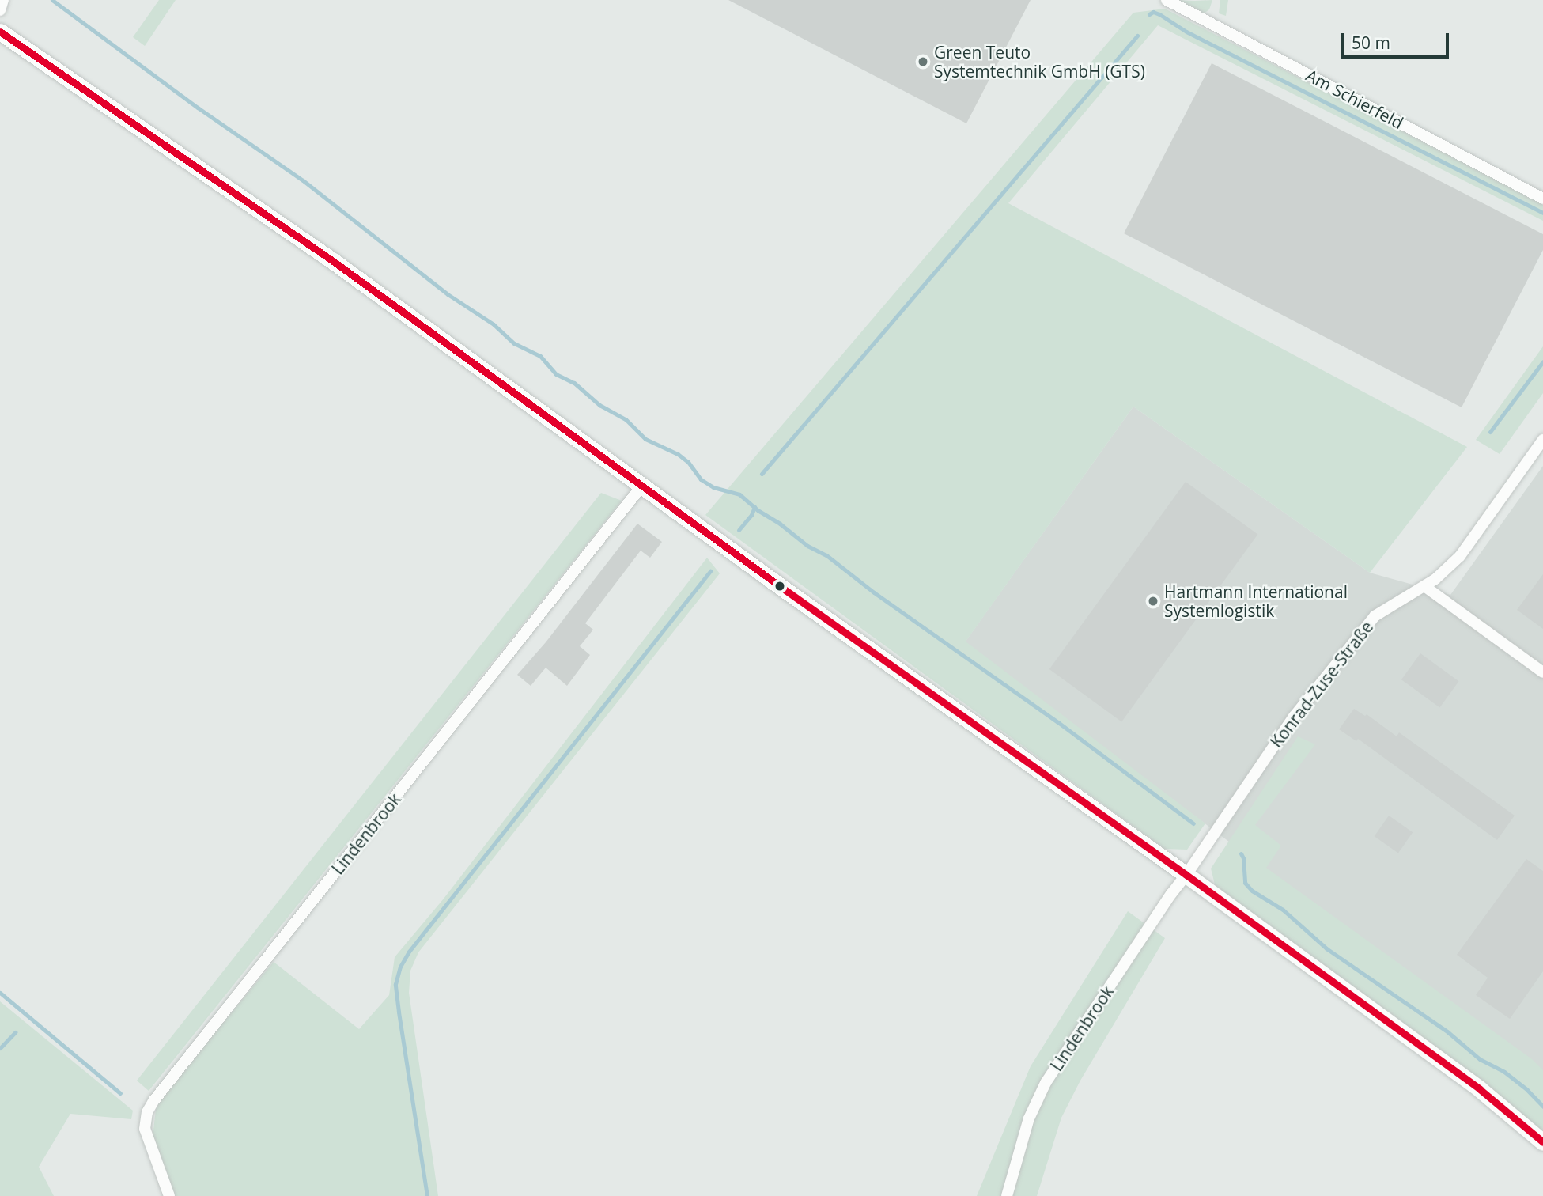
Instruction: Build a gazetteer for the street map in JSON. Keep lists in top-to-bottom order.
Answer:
{
  "streets": {
    "street": ["Am Schierfeld", "Konrad-Zuse-Straße", "Lindenbrook"]
  },
  "crossings": [
    ["Konrad-Zuse-Straße", "Lindenbrook"]
  ],
  "places": ["Green Teuto Systemtechnik GmbH (GTS)", "Hartmann International Systemlogistik"],
  "scale_bar": "50 m"
}
